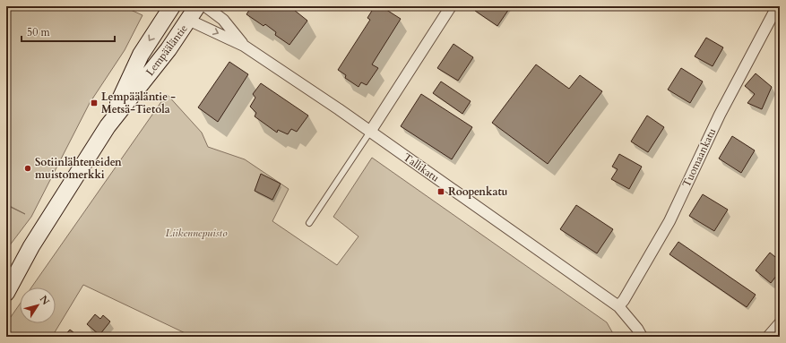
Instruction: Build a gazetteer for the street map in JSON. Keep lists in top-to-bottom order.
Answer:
{
  "streets": {
    "main road": ["Lempääläntie"],
    "street": ["Tuomaankatu", "Tallikatu"]
  },
  "crossings": [
    ["Lempääläntie", "Tallikatu"],
    ["Tuomaankatu", "Tallikatu"]
  ],
  "parks": ["Liikennepuisto"],
  "places": {
    "transit": ["Lempääläntie - Metsä-Tietola", "Roopenkatu"],
    "other": ["Sotiinlähteneiden muistomerkki"]
  },
  "scale_bar": "50 m",
  "north": "top right"
}
